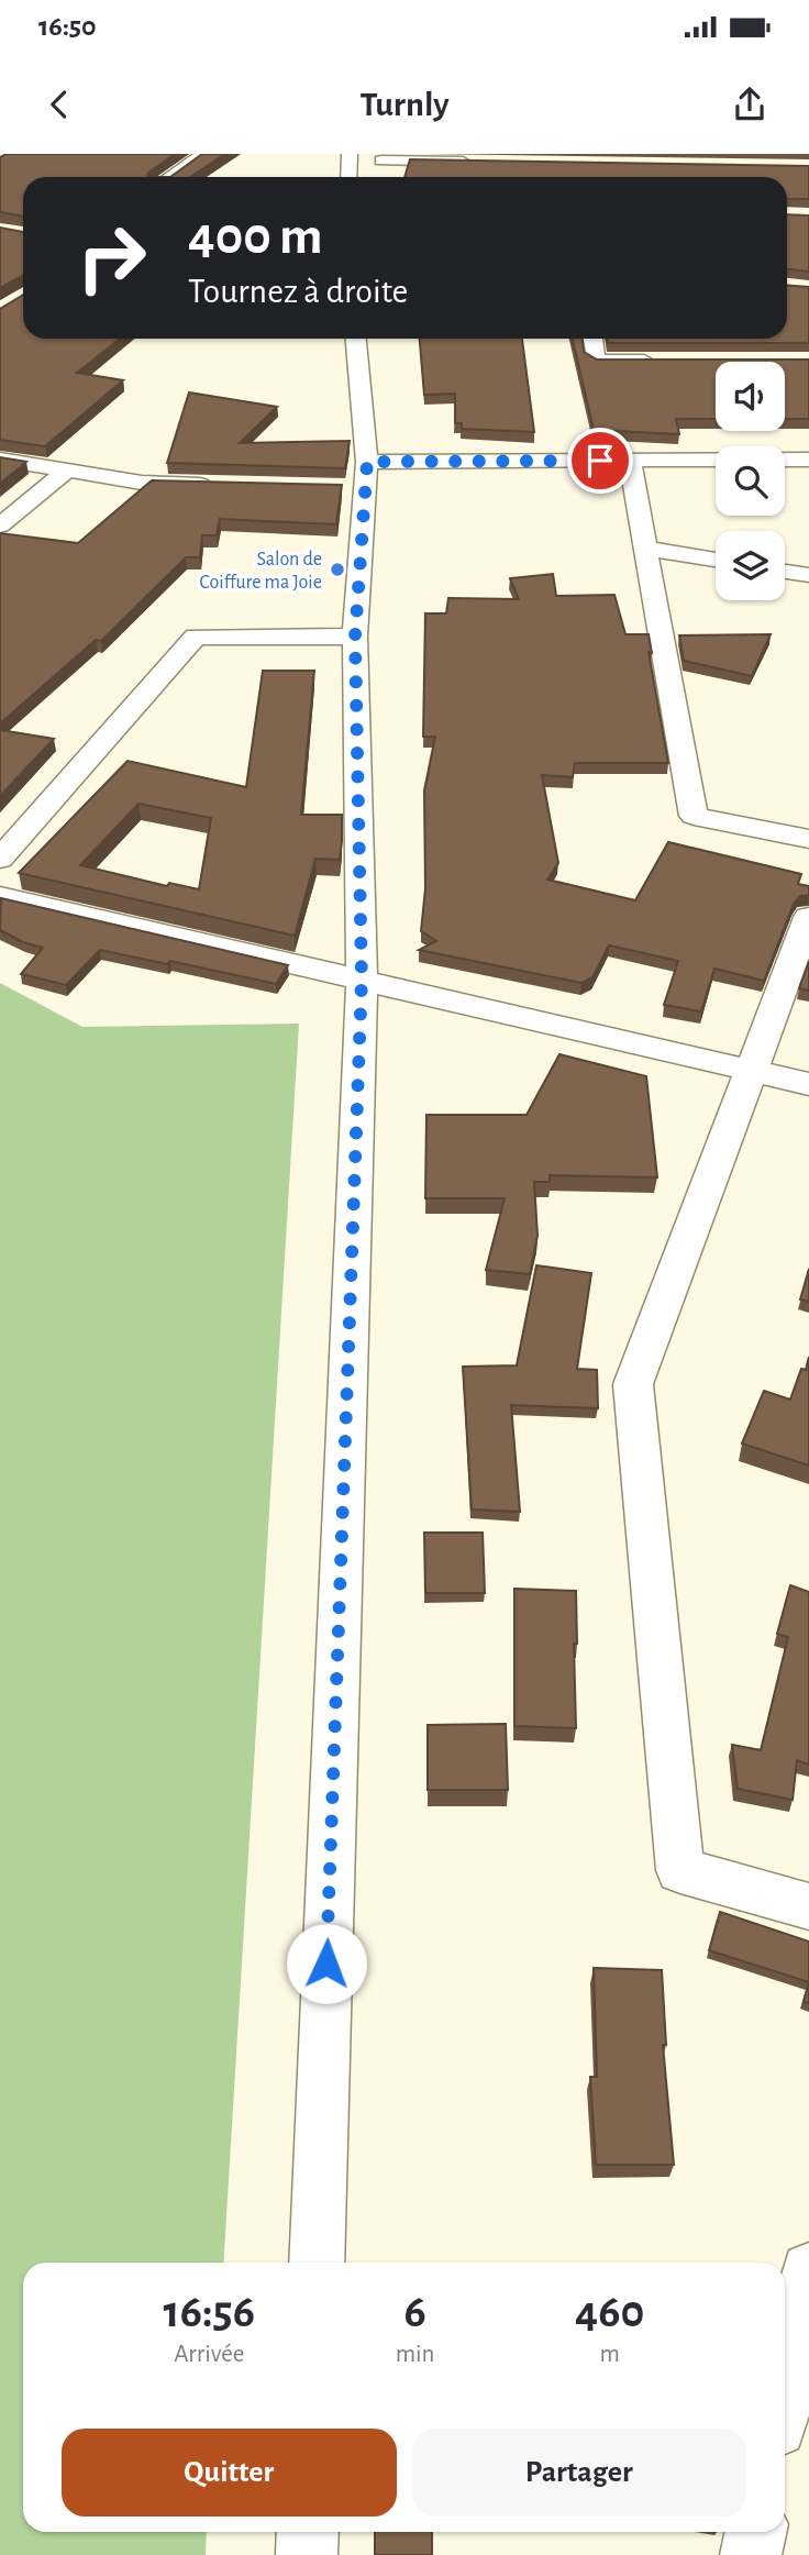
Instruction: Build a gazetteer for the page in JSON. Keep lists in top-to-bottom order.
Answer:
{
  "places": ["Salon de Coiffure ma Joie"],
  "page": {
    "status": "16:50",
    "header": "Turnly",
    "turn": ["400 m", "Tournez à droite"],
    "eta": [
      "16:56",
      "Arrivée",
      "6",
      "min",
      "460",
      "m"
    ],
    "buttons": ["Quitter", "Partager"]
  }
}
